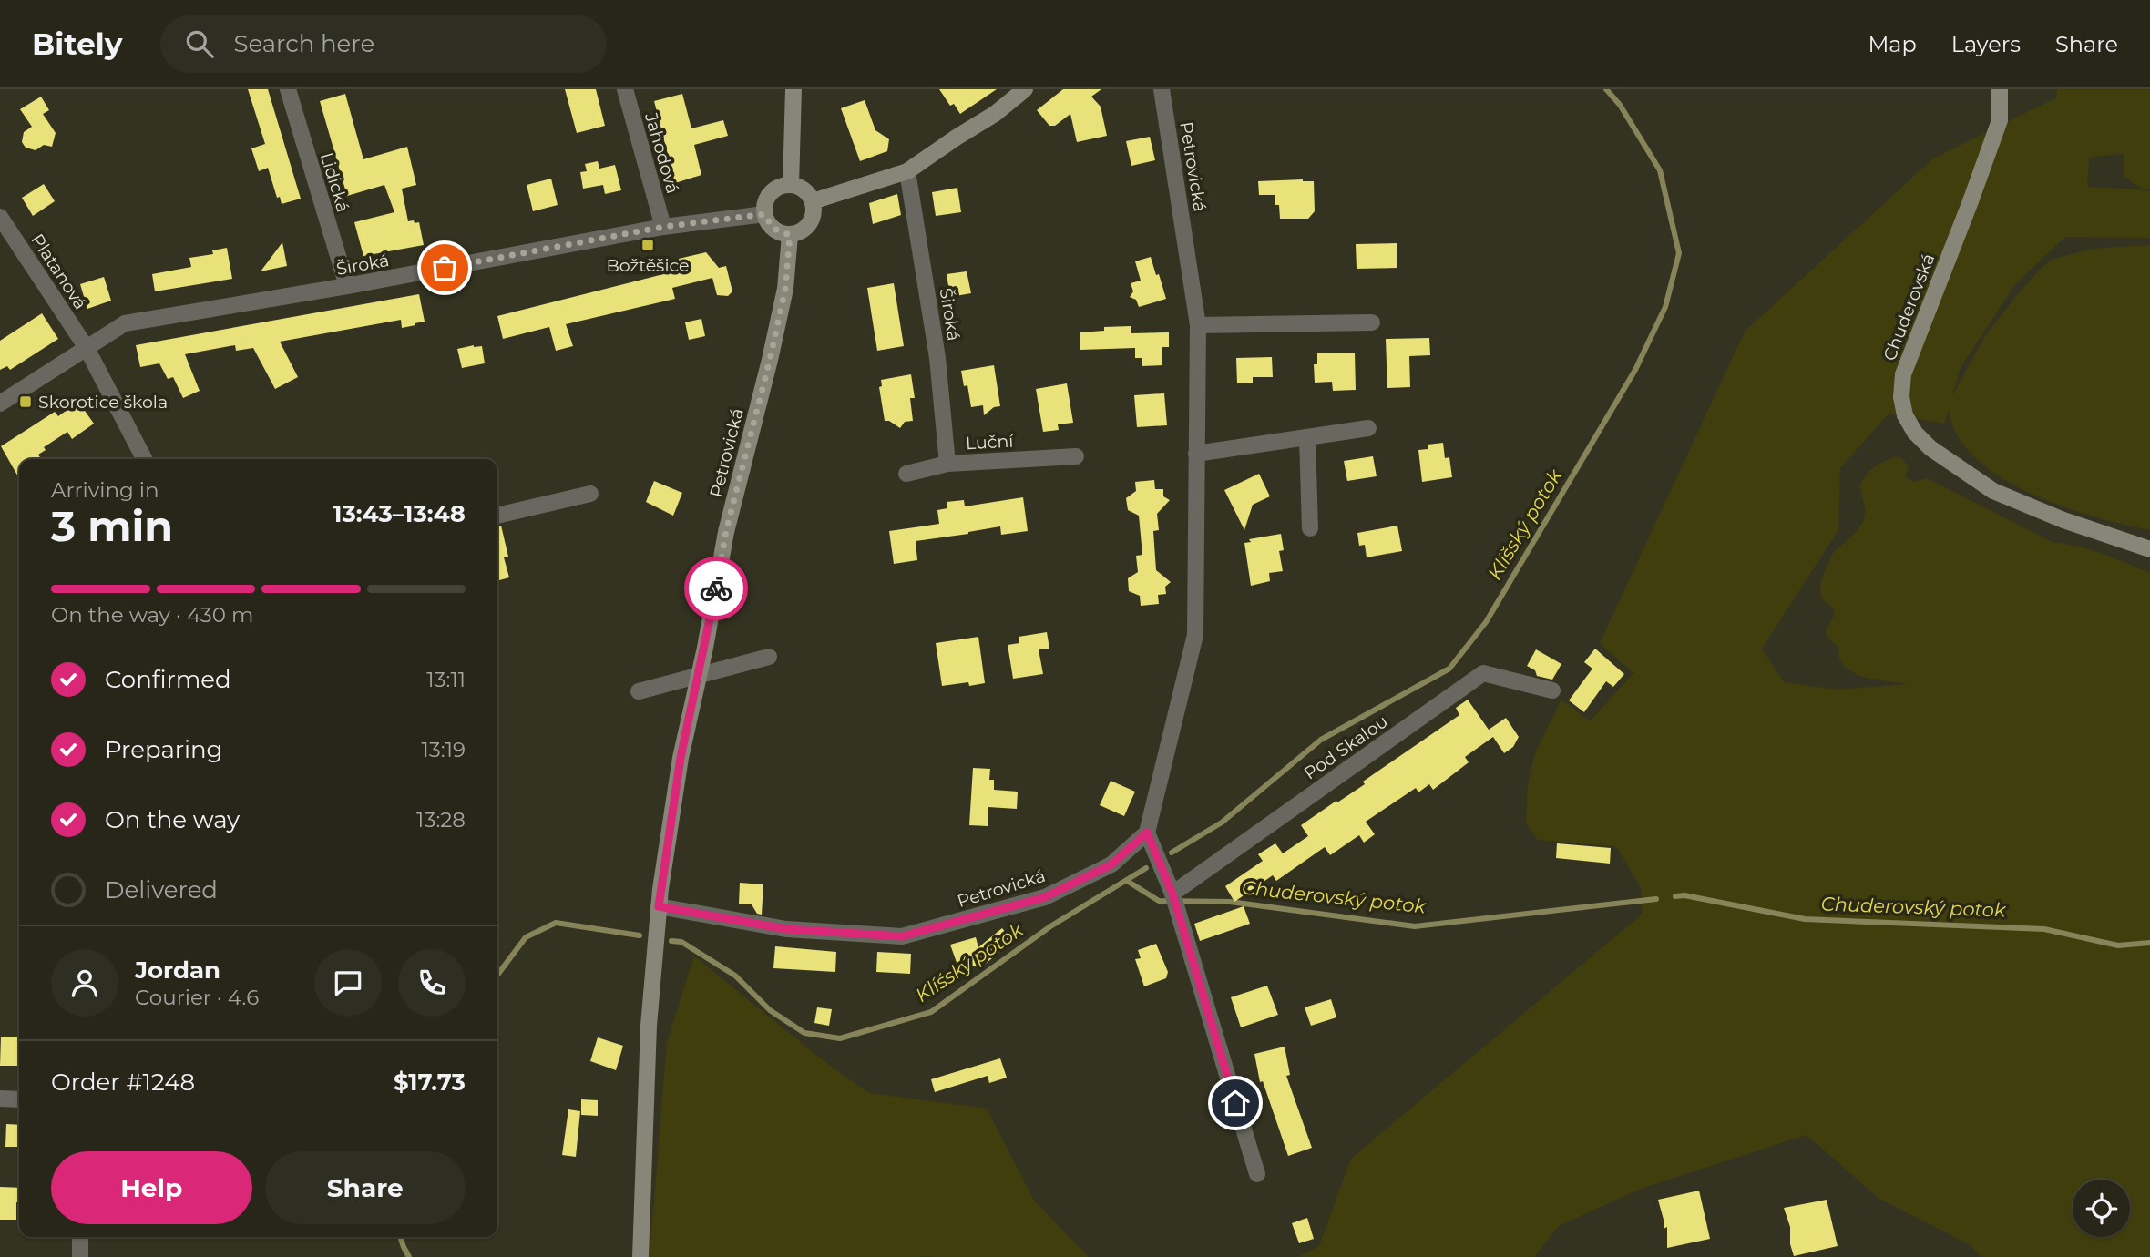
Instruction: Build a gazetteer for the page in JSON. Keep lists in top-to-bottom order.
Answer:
{
  "streets": {
    "main road": ["Petrovická", "Chuderovská"],
    "street": [
      "Jahodová",
      "Lidická",
      "Široká",
      "Platanová",
      "Luční",
      "Pod Skalou"
    ]
  },
  "crossings": [
    ["Jahodová", "Široká"],
    ["Petrovická", "Široká"],
    ["Lidická", "Široká"],
    ["Široká", "Platanová"],
    ["Široká", "Luční"]
  ],
  "water": ["Klíšský potok", "Chuderovský potok"],
  "places": {
    "transit": ["Božtěšice", "Skorotice škola"]
  },
  "page": {
    "header": "Bitely",
    "search": "Search here",
    "nav": ["Map", "Layers", "Share"],
    "heading": ["3 min", "Arriving in", "13:43–13:48"],
    "panel": [
      "Jordan",
      "Courier · 4.6",
      "Order #1248",
      "$17.73"
    ],
    "bar": "On the way · 430 m",
    "list": [
      ["Confirmed", "13:11"],
      ["Preparing", "13:19"],
      ["On the way", "13:28"],
      "Delivered"
    ],
    "buttons": ["Help", "Share"]
  }
}
